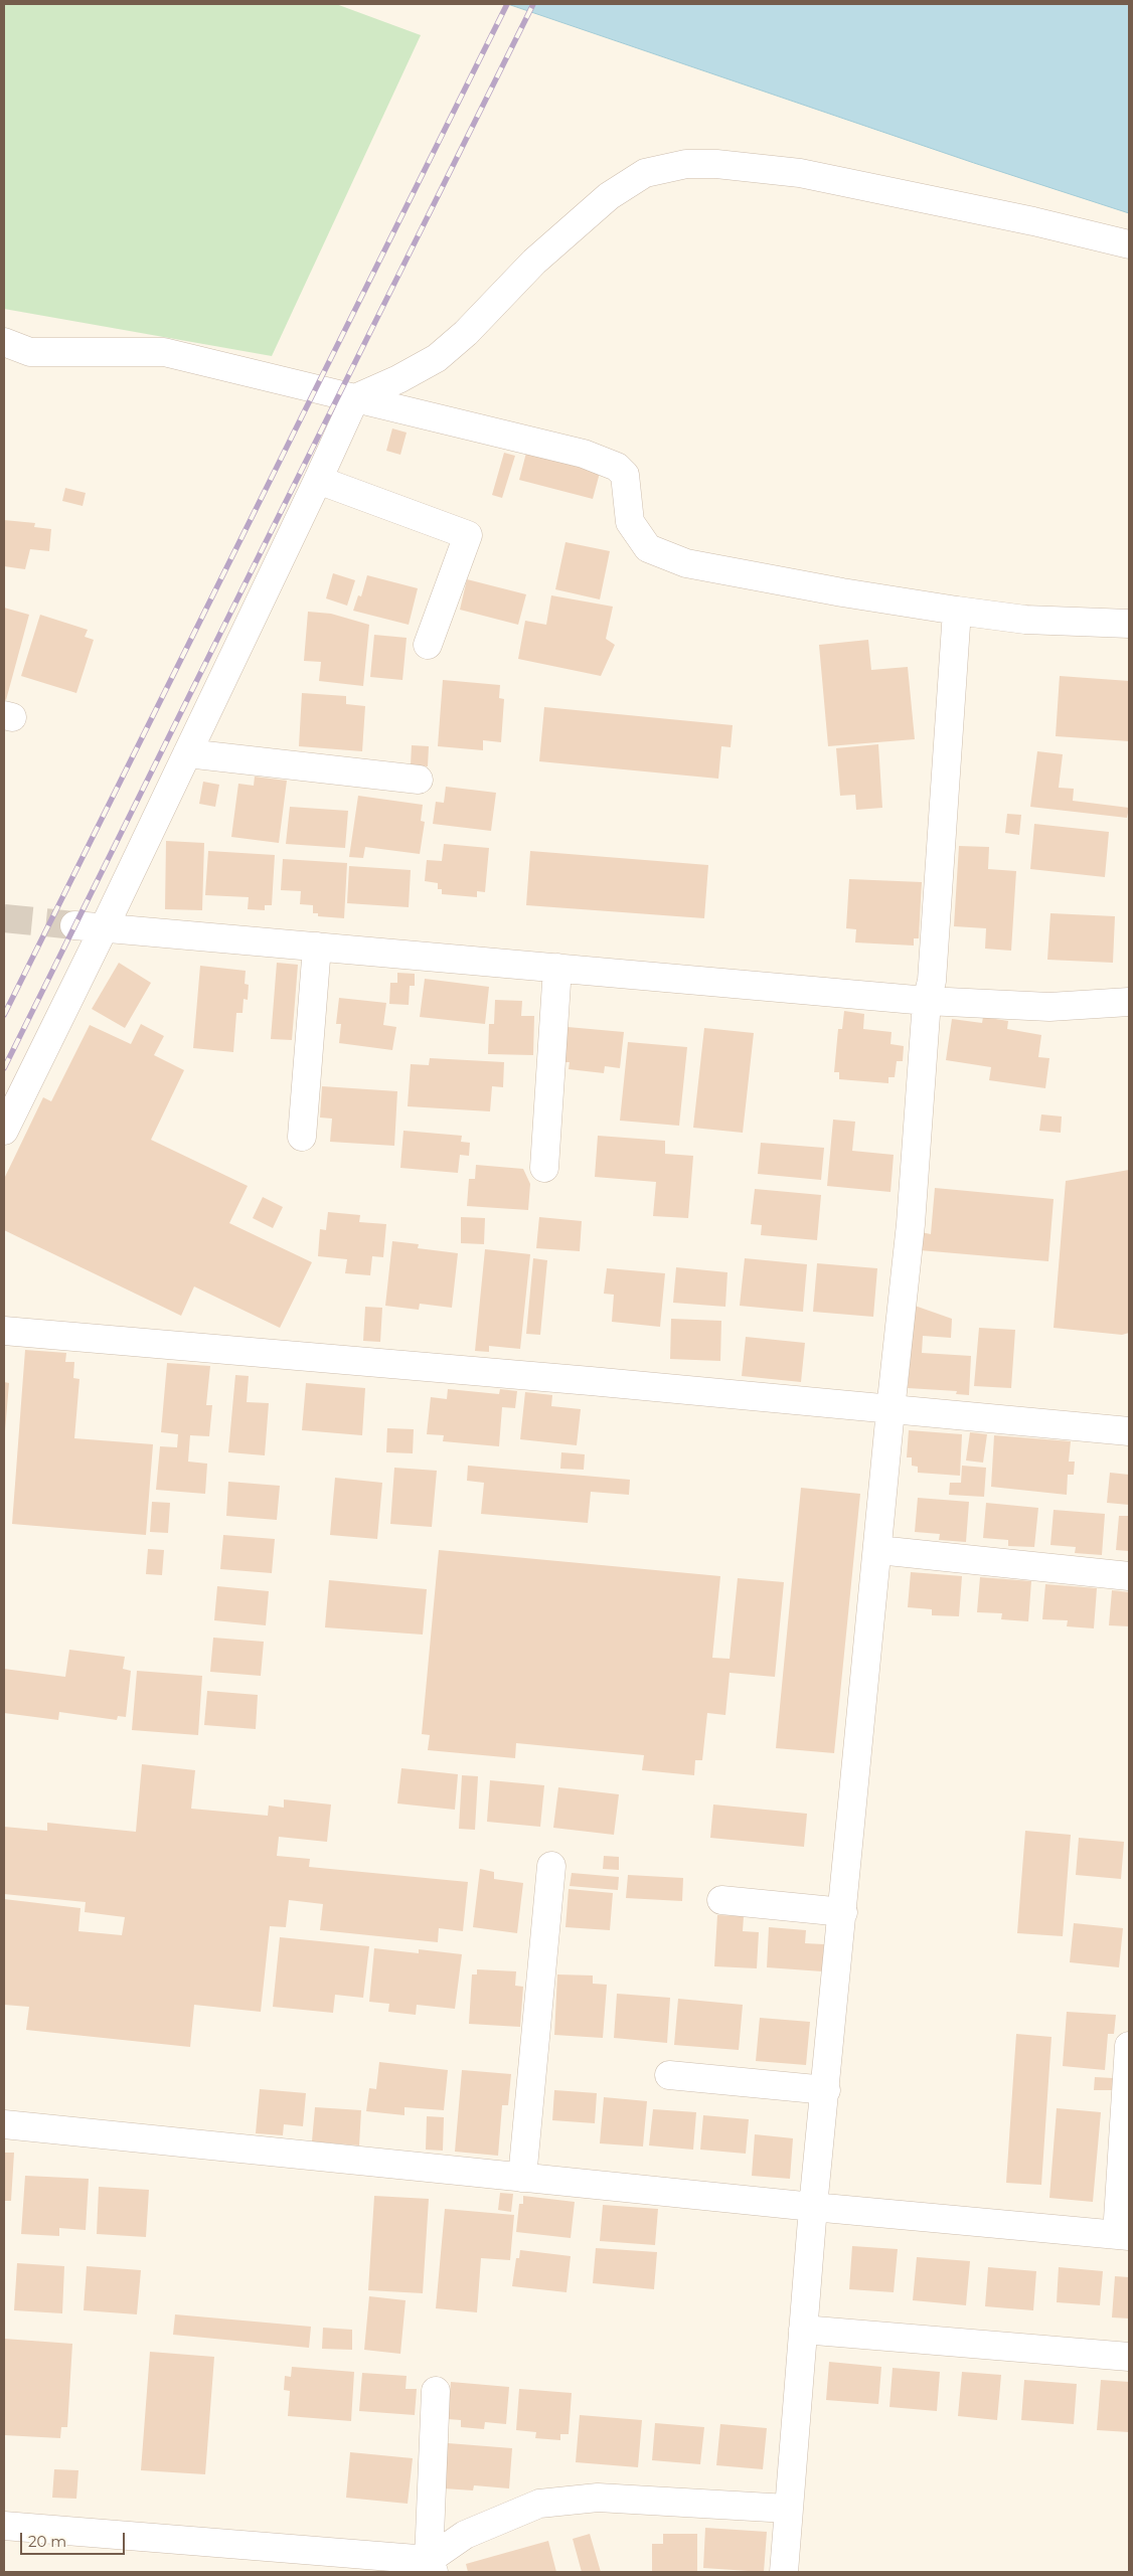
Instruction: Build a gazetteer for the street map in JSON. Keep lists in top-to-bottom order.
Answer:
{
  "scale_bar": "20 m"
}
